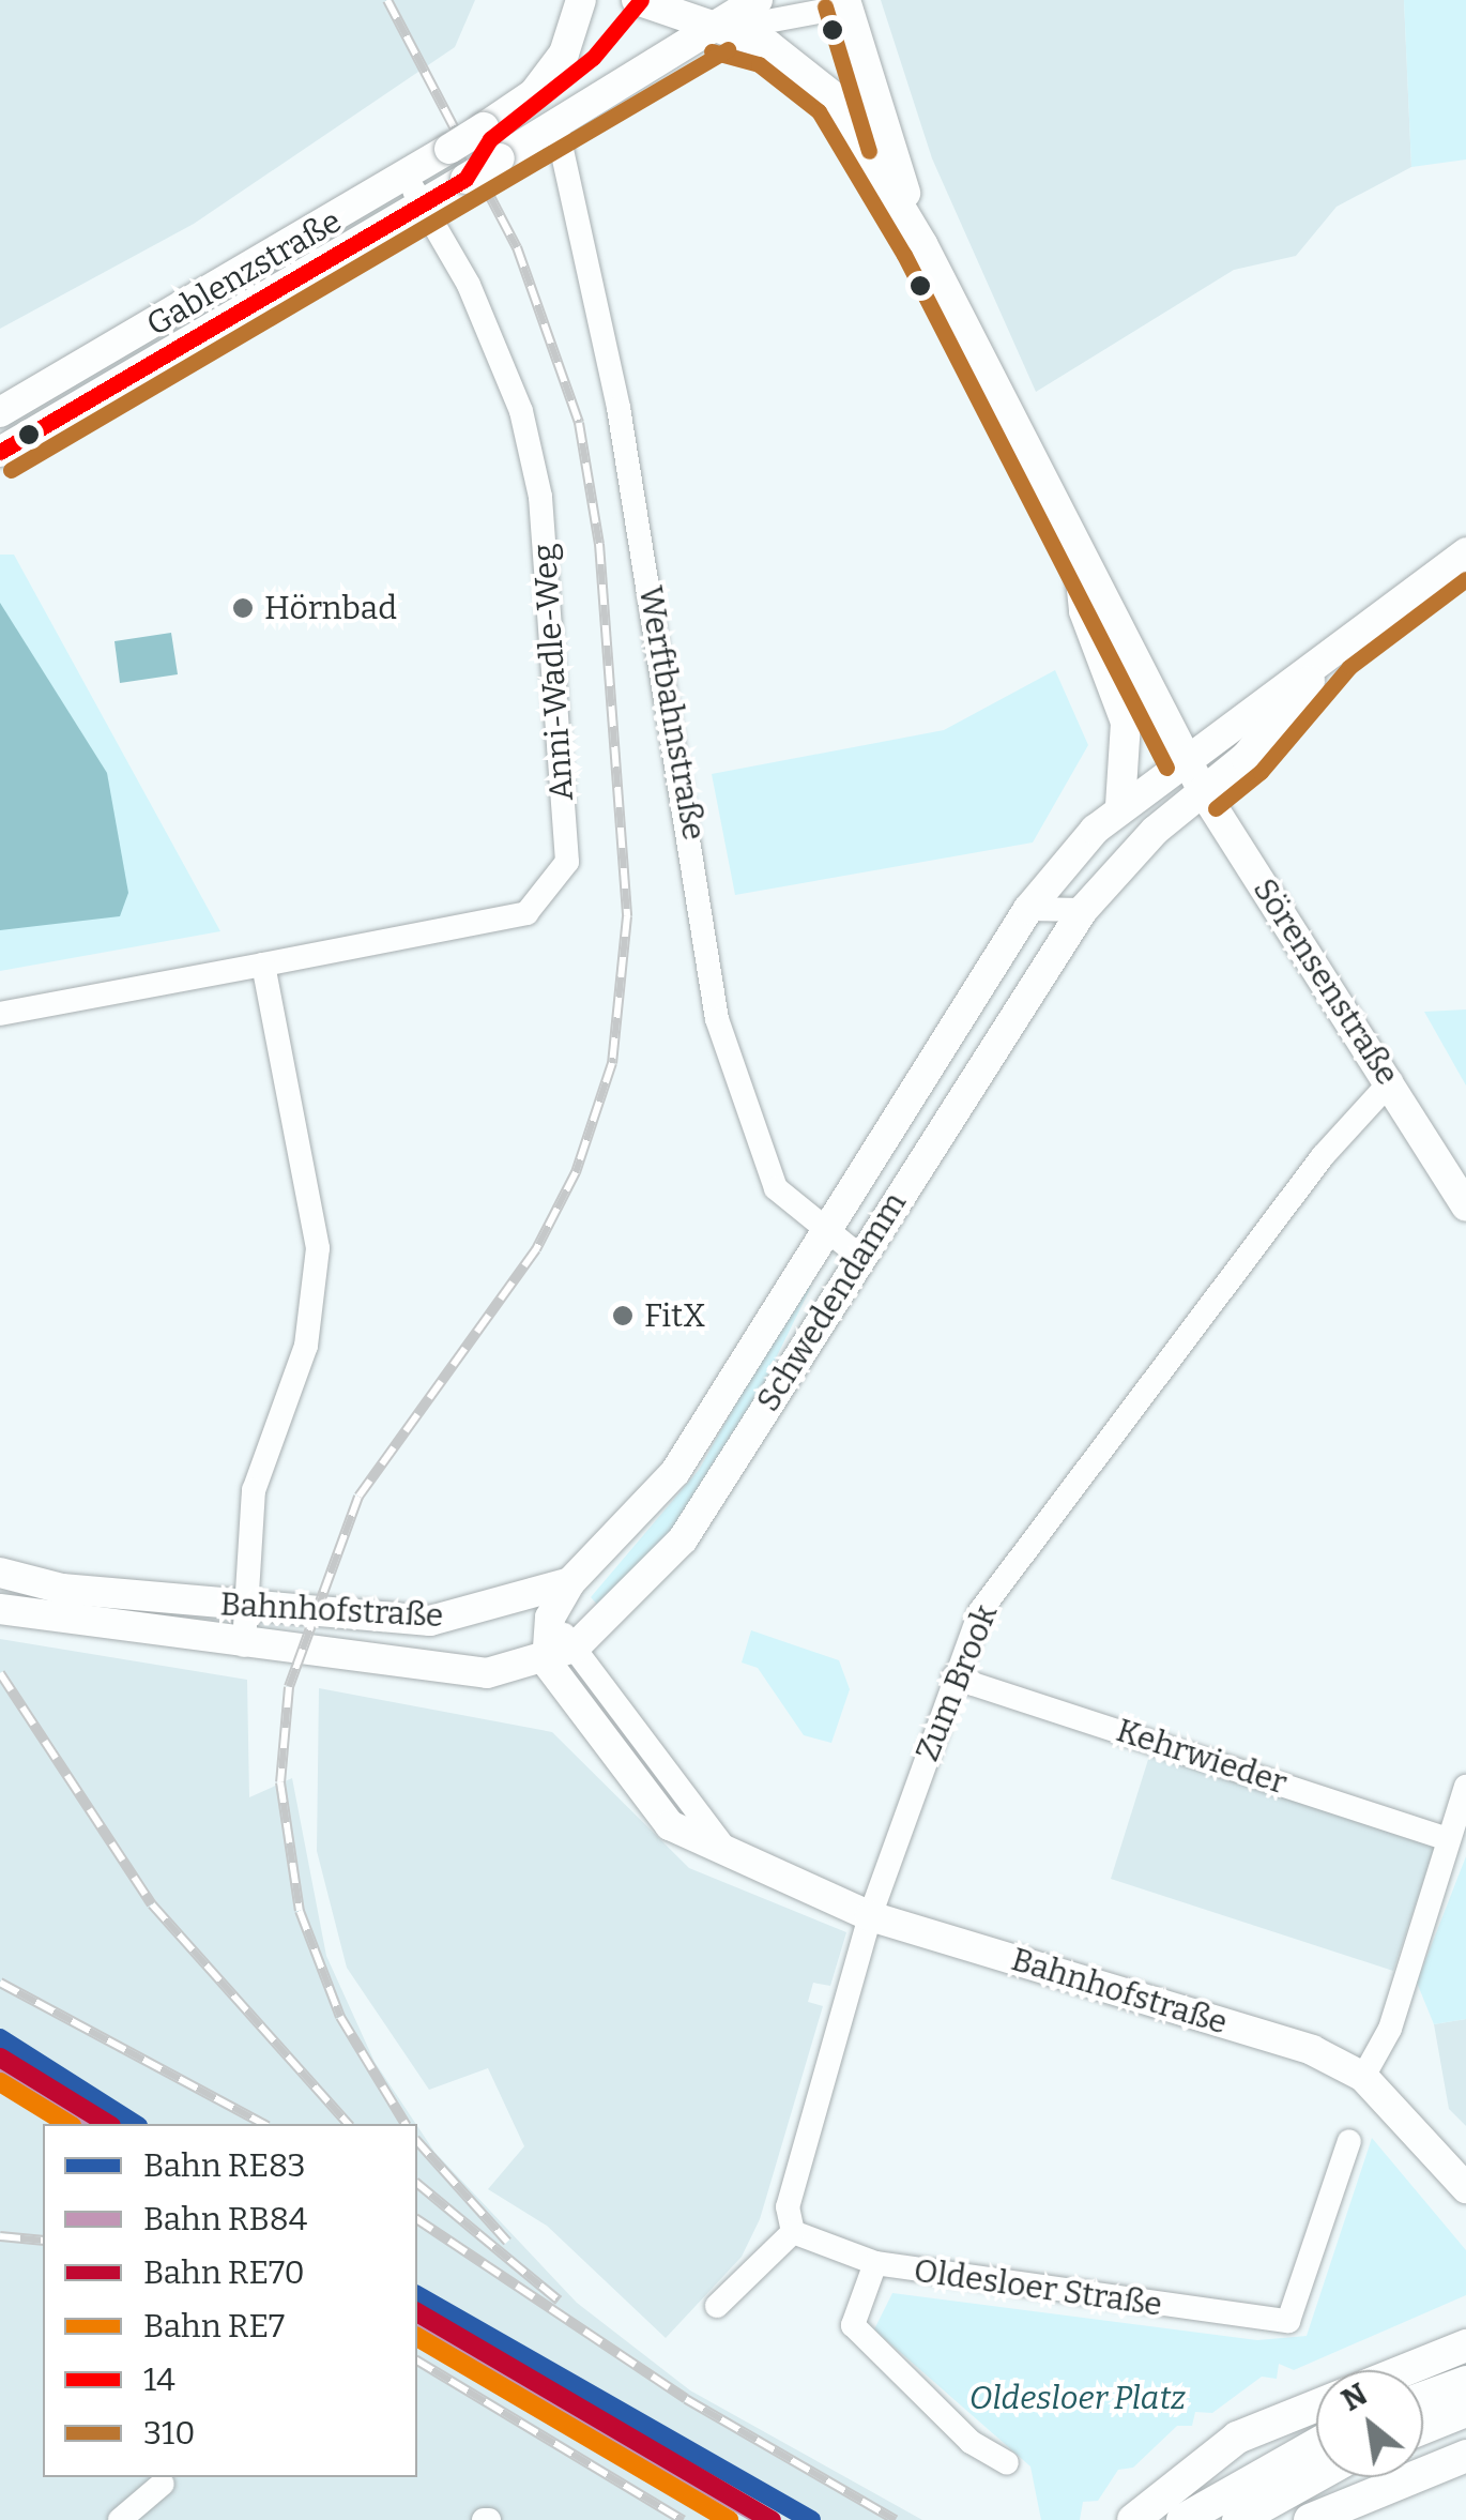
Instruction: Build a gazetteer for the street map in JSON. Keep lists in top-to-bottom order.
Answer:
{
  "streets": {
    "main road": [
      "Gablenzstraße",
      "Sörensenstraße",
      "Schwedendamm",
      "Bahnhofstraße"
    ],
    "street": [
      "Anni-Wadle-Weg",
      "Werftbahnstraße",
      "Zum Brook",
      "Kehrwieder",
      "Oldesloer Straße"
    ]
  },
  "crossings": [
    ["Gablenzstraße", "Anni-Wadle-Weg"],
    ["Gablenzstraße", "Werftbahnstraße"],
    ["Werftbahnstraße", "Schwedendamm"],
    ["Sörensenstraße", "Schwedendamm"],
    ["Sörensenstraße", "Zum Brook"],
    ["Schwedendamm", "Bahnhofstraße"],
    ["Bahnhofstraße", "Zum Brook"],
    ["Zum Brook", "Kehrwieder"],
    ["Zum Brook", "Oldesloer Straße"]
  ],
  "parks": ["Oldesloer Platz"],
  "places": ["Hörnbad", "FitX"],
  "lines": [
    "transit line 14",
    "transit line 310",
    "rail line RE83",
    "rail line RE70",
    "rail line RB84",
    "rail line RE7"
  ],
  "legend": [
    "Bahn RE83",
    "Bahn RB84",
    "Bahn RE70",
    "Bahn RE7",
    "14",
    "310"
  ],
  "north": "top left"
}
